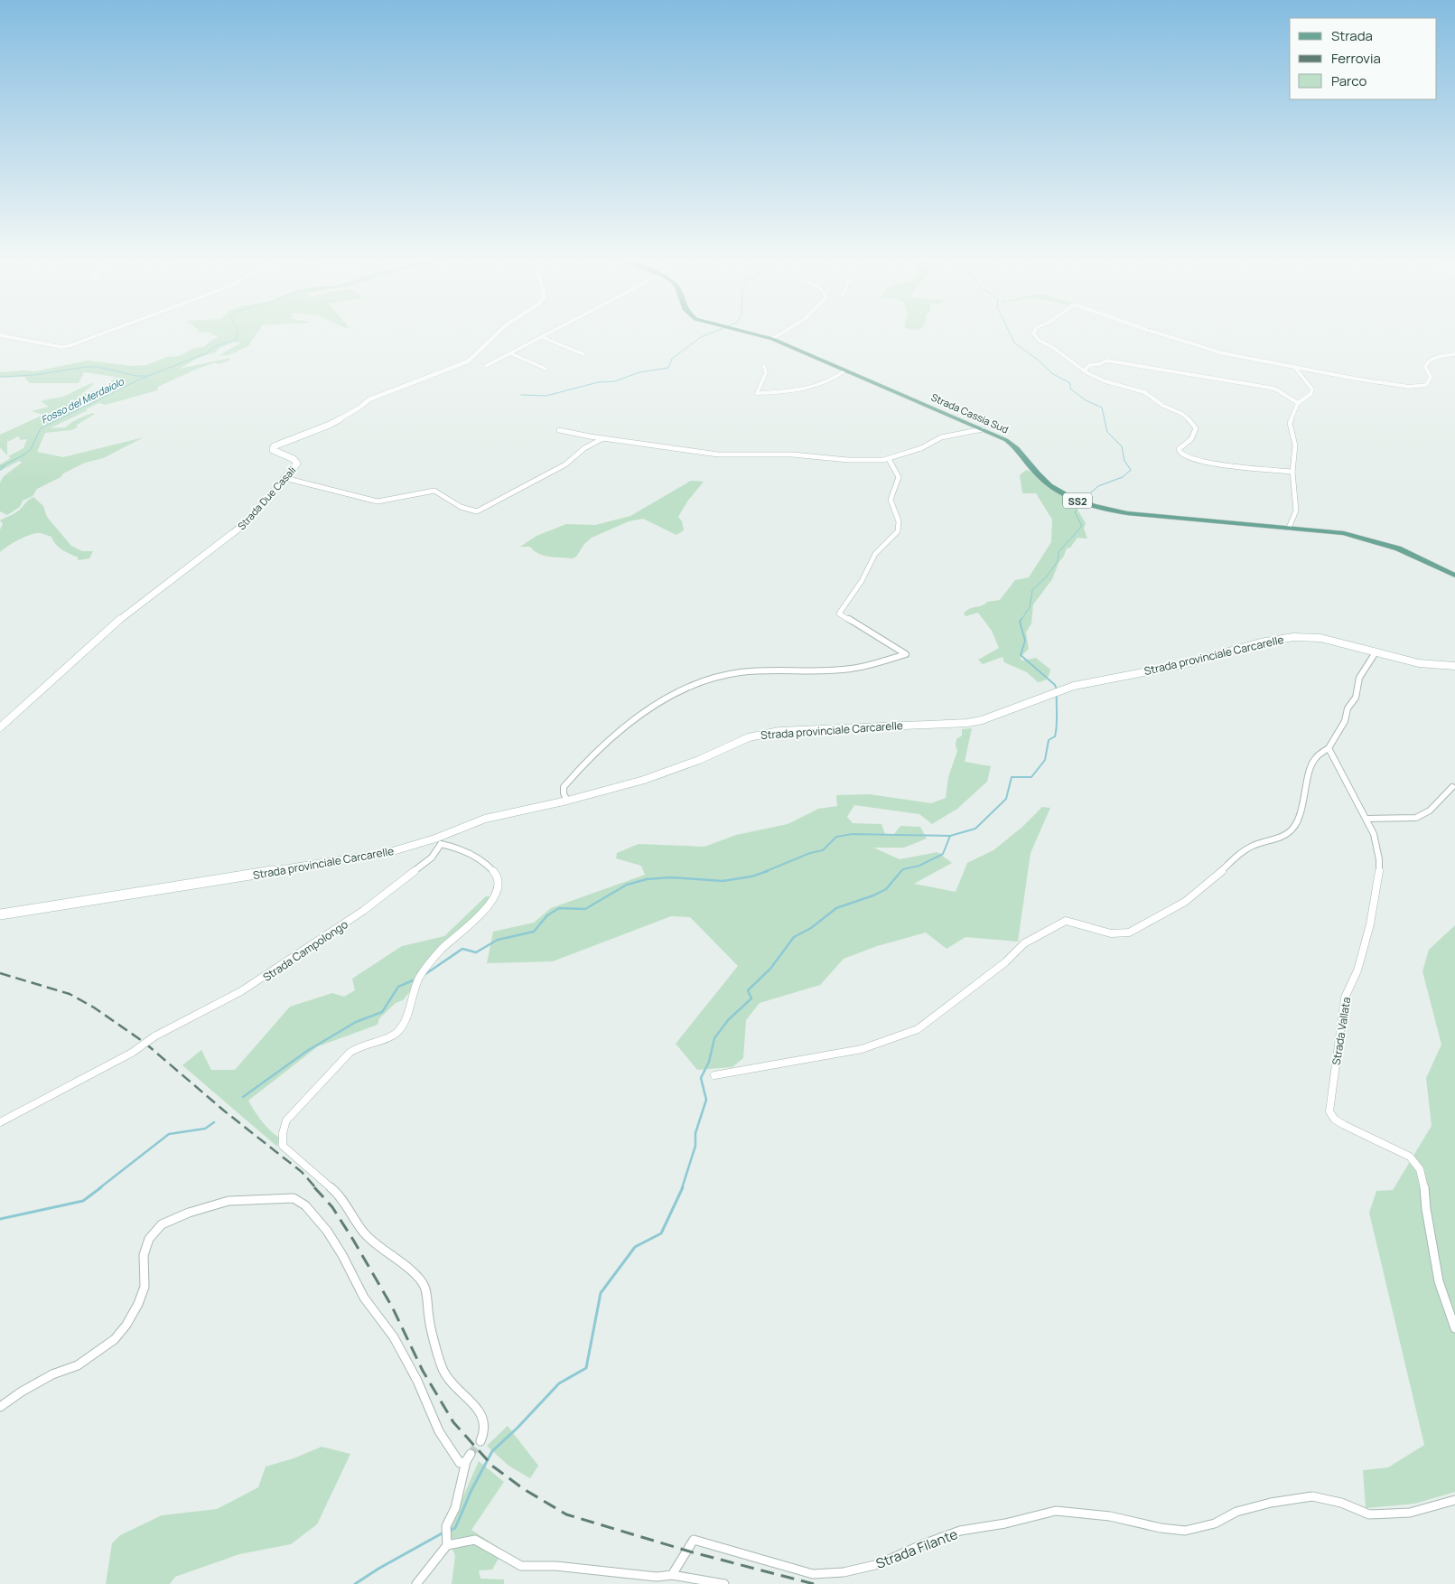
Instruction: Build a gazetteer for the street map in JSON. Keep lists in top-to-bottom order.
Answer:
{
  "streets": {
    "main road": [
      "Strada Cassia Sud",
      "Strada Due Casali",
      "SS2",
      "Strada provinciale Carcarelle"
    ],
    "street": ["Strada Campolongo", "Strada Vallata", "Strada Filante"]
  },
  "crossings": [
    ["Strada provinciale Carcarelle", "Strada Campolongo"]
  ],
  "water": ["Fosso del Merdaiolo"],
  "legend": ["Strada", "Ferrovia", "Parco"]
}
